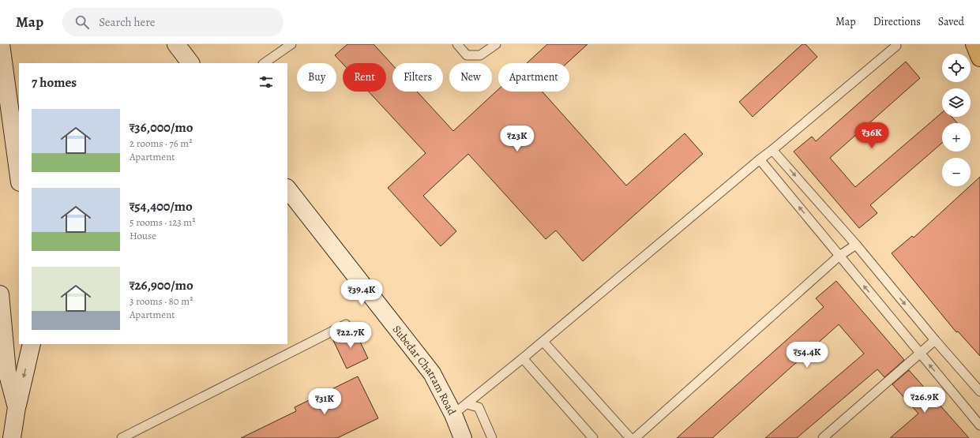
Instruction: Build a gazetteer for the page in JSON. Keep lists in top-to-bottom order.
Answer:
{
  "streets": {
    "main road": ["Subedar Chatram Road"]
  },
  "page": {
    "header": "Map",
    "search": "Search here",
    "nav": ["Map", "Directions", "Saved"],
    "map_buttons": ["+", "−"],
    "chip": [
      "Buy",
      "Rent",
      "Filters",
      "New",
      "Apartment"
    ],
    "heading": "7 homes",
    "list": [
      {
        "name": "₹36,000/mo",
        "note": "2 rooms · 76 m² · Apartment"
      },
      {
        "name": "₹54,400/mo",
        "note": "5 rooms · 123 m² · House"
      },
      {
        "name": "₹26,900/mo",
        "note": "3 rooms · 80 m² · Apartment"
      }
    ],
    "price": [
      "₹36K",
      "₹23K",
      "₹39.4K",
      "₹22.7K",
      "₹54.4K",
      "₹26.9K",
      "₹31K"
    ]
  }
}
